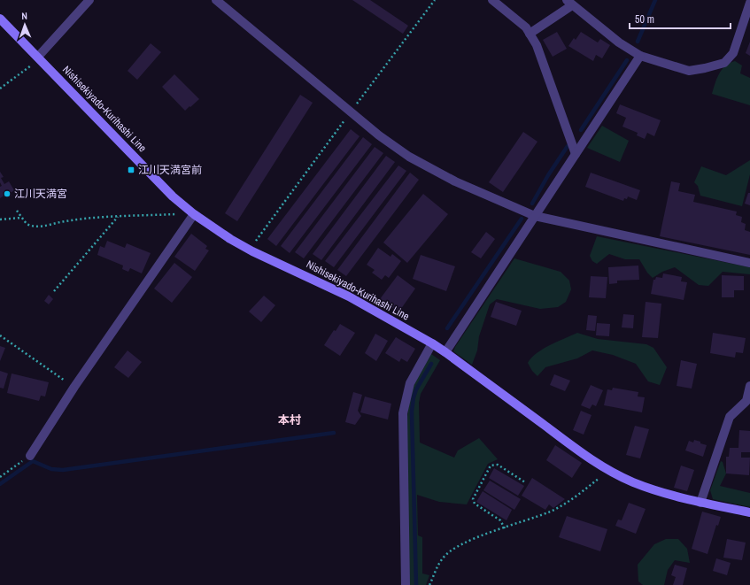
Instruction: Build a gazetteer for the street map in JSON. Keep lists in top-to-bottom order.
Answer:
{
  "streets": {
    "main road": ["Nishisekiyado-Kurihashi Line"]
  },
  "districts": ["本村"],
  "places": {
    "transit": ["江川天満宮前"],
    "other": ["江川天満宮"]
  },
  "scale_bar": "50 m",
  "north": "top"
}
